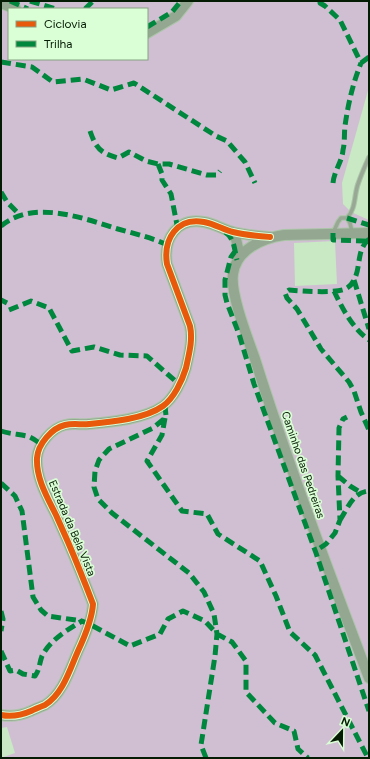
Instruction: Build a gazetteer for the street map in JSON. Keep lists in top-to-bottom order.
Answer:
{
  "streets": {
    "street": ["Caminho das Pedreiras", "Estrada da Bela Vista"]
  },
  "crossings": [
    ["Caminho das Pedreiras", "Estrada da Bela Vista"]
  ],
  "legend": ["Ciclovia", "Trilha"],
  "north": "top"
}
